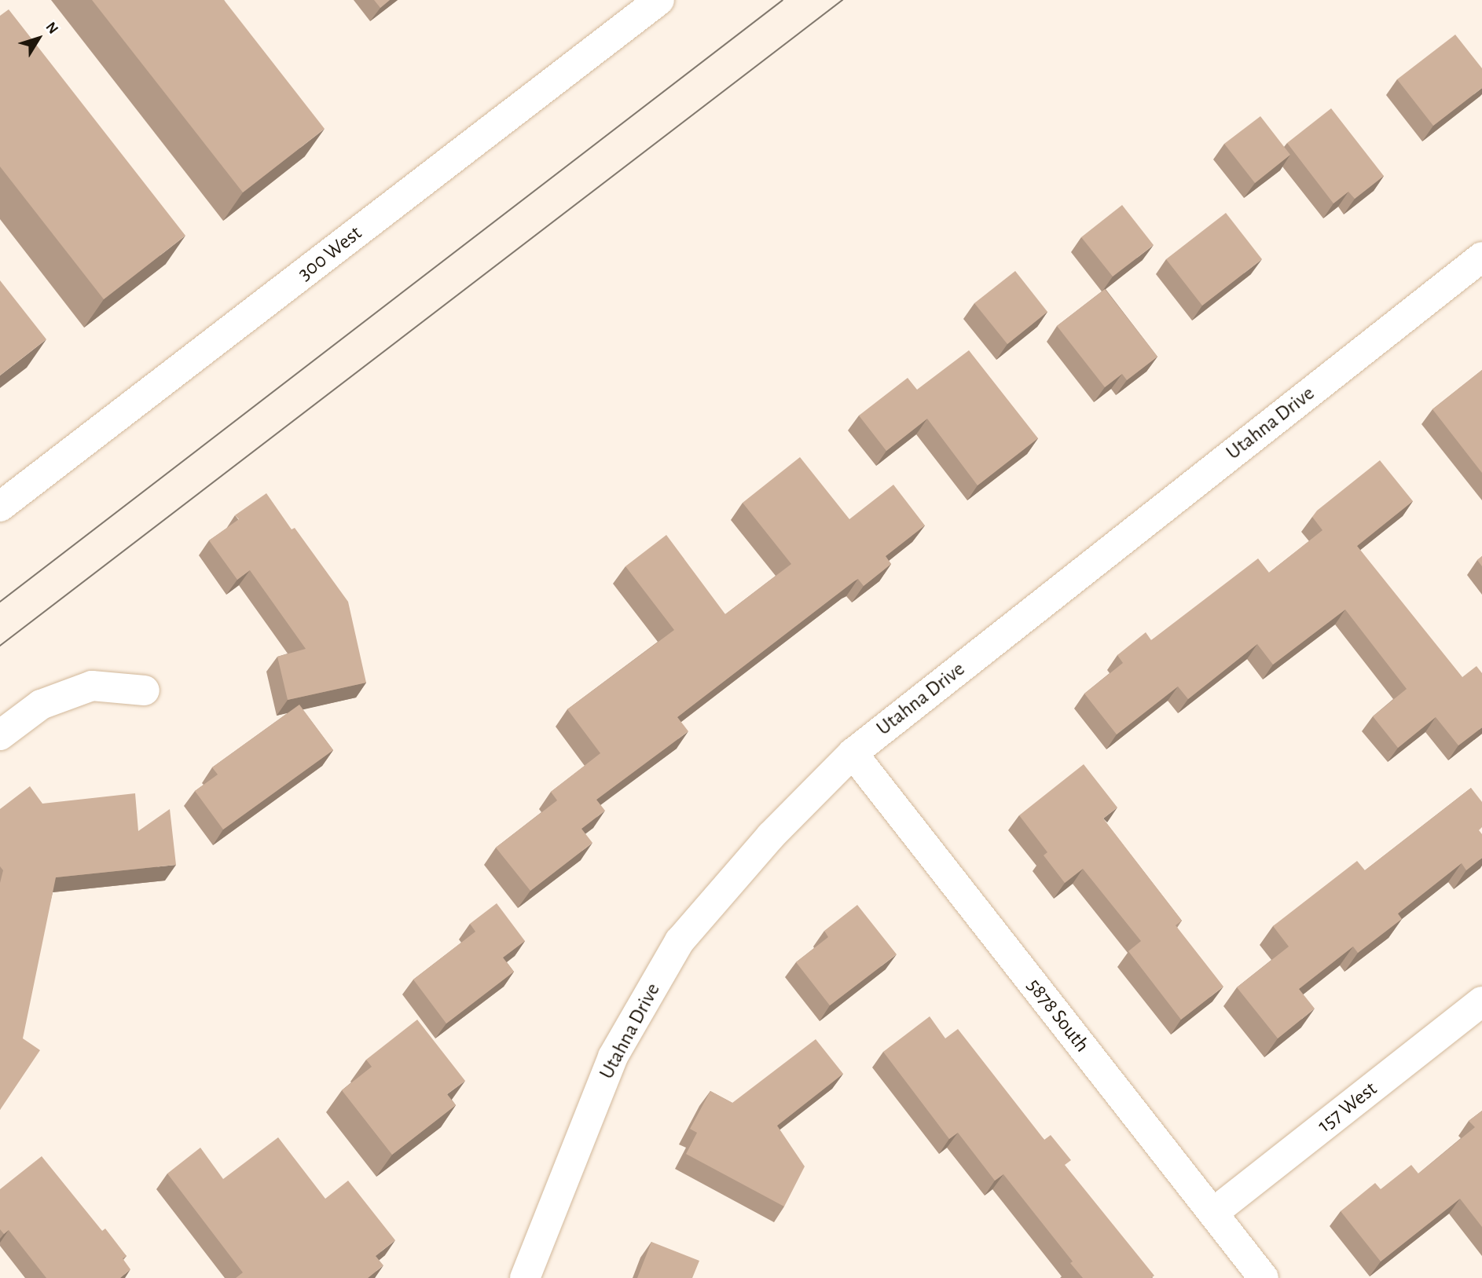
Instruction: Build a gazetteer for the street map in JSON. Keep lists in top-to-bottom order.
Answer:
{
  "streets": {
    "street": [
      "300 West",
      "Utahna Drive",
      "5878 South",
      "157 West"
    ]
  },
  "crossings": [
    ["Utahna Drive", "5878 South"],
    ["5878 South", "157 West"]
  ],
  "north": "top right"
}
